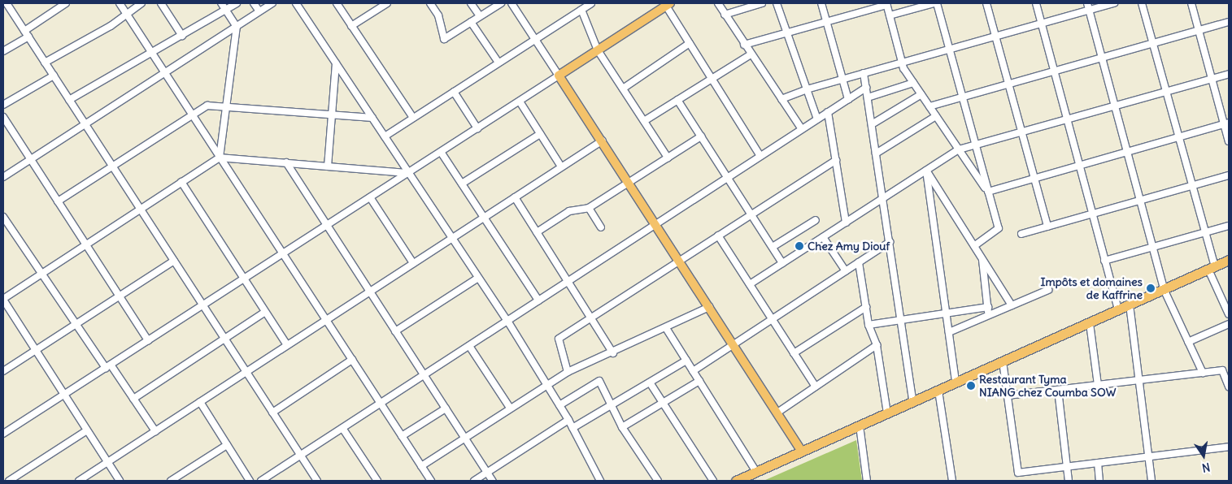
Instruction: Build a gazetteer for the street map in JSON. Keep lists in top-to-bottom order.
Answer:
{
  "places": ["Chez Amy Diouf", "Impôts et domaines de Kaffrine", "Restaurant Tyma NIANG chez Coumba SOW"],
  "north": "bottom"
}
